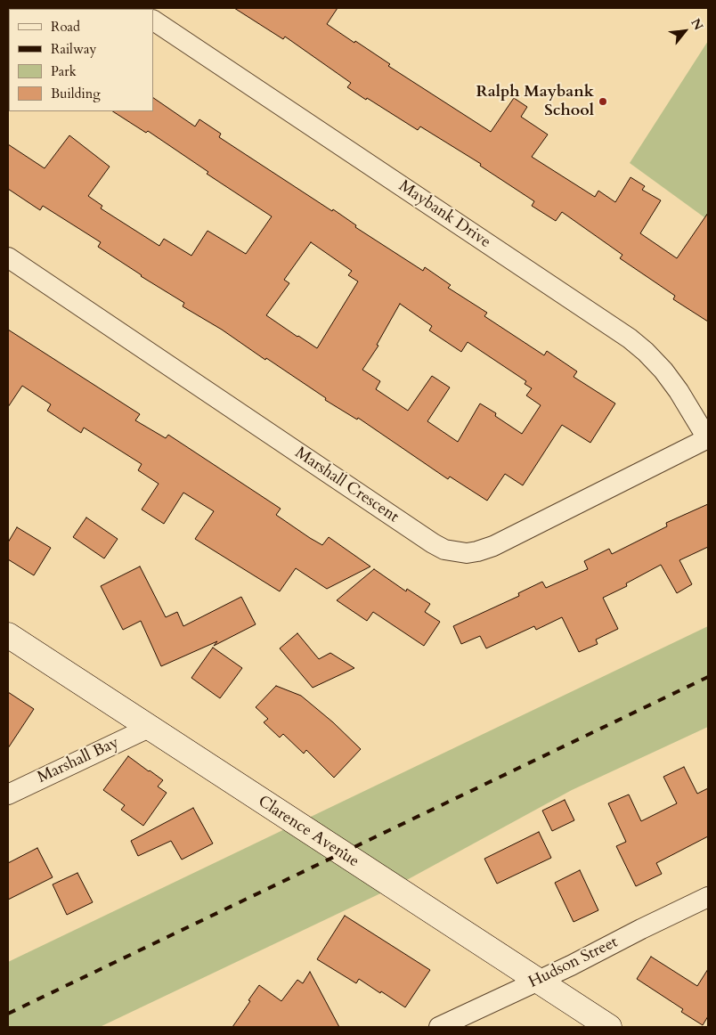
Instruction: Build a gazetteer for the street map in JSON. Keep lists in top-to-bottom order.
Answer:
{
  "streets": {
    "street": [
      "Maybank Drive",
      "Marshall Crescent",
      "Marshall Bay",
      "Clarence Avenue",
      "Hudson Street"
    ]
  },
  "crossings": [
    ["Maybank Drive", "Marshall Crescent"],
    ["Marshall Bay", "Clarence Avenue"],
    ["Clarence Avenue", "Hudson Street"]
  ],
  "places": ["Ralph Maybank School"],
  "legend": [
    "Road",
    "Railway",
    "Park",
    "Building"
  ],
  "north": "top right"
}
